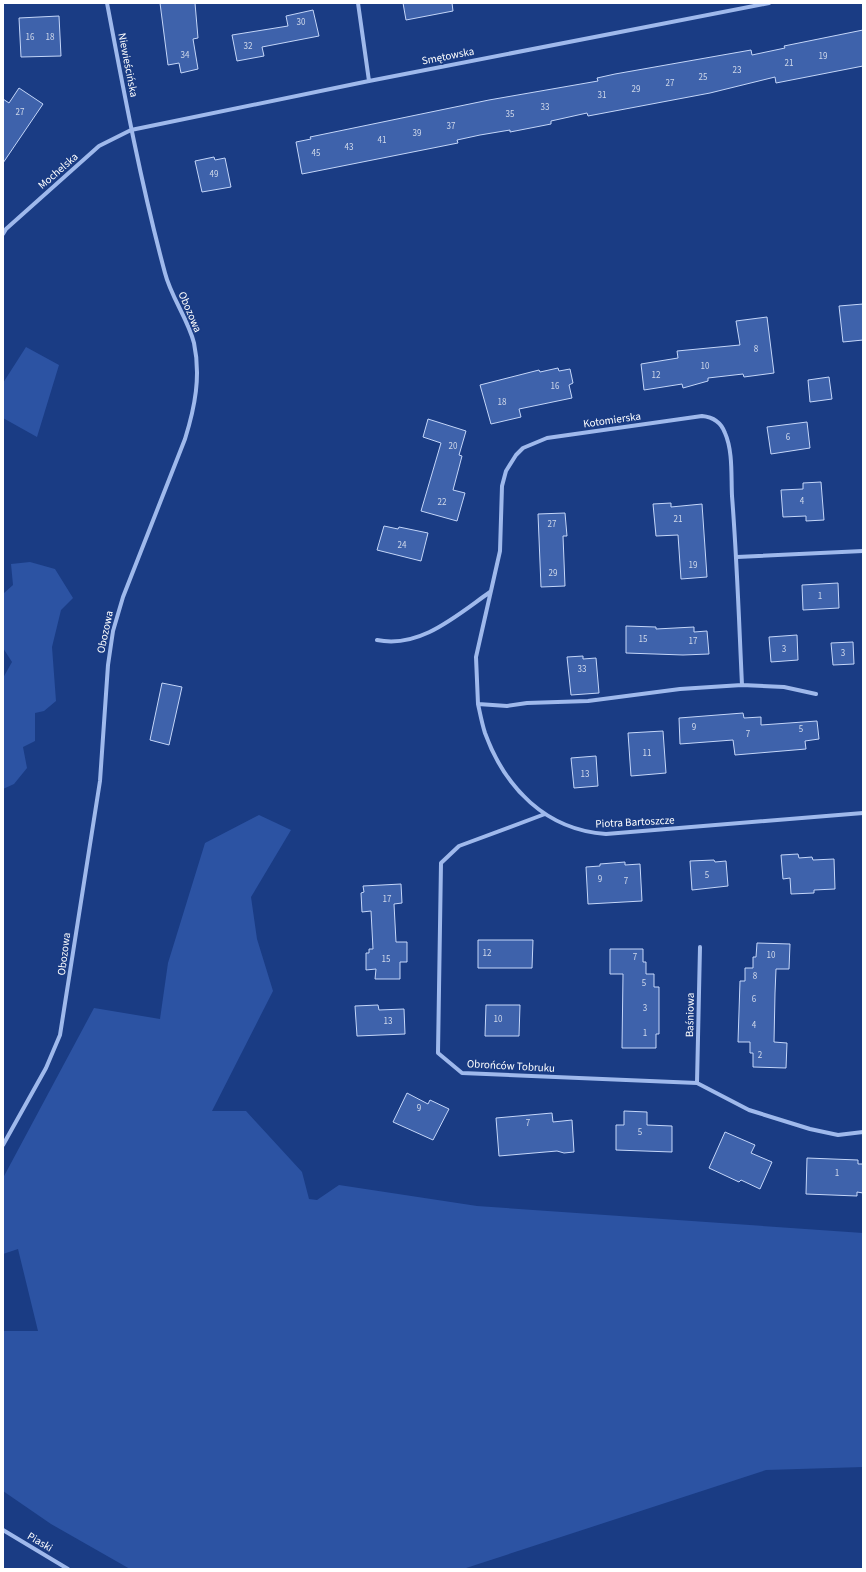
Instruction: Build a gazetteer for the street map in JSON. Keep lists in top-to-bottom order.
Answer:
{
  "streets": {
    "street": [
      "Smętowska",
      "Niewieścińska",
      "Mochelska",
      "Obozowa",
      "Kotomierska",
      "Piotra Bartoszcze",
      "Baśniowa",
      "Obrońców Tobruku",
      "Piaski"
    ]
  },
  "crossings": [
    ["Smętowska", "Niewieścińska"],
    ["Smętowska", "Mochelska"],
    ["Smętowska", "Obozowa"],
    ["Niewieścińska", "Mochelska"],
    ["Niewieścińska", "Obozowa"],
    ["Mochelska", "Obozowa"],
    ["Kotomierska", "Piotra Bartoszcze"],
    ["Piotra Bartoszcze", "Obrońców Tobruku"],
    ["Baśniowa", "Obrońców Tobruku"]
  ],
  "house_numbers": [
    "30",
    "16",
    "18",
    "32",
    "34",
    "19",
    "21",
    "23",
    "25",
    "27",
    "29",
    "31",
    "33",
    "27",
    "35",
    "37",
    "39",
    "41",
    "43",
    "45",
    "49",
    "8",
    "10",
    "12",
    "16",
    "18",
    "6",
    "20",
    "4",
    "22",
    "21",
    "27",
    "24",
    "19",
    "29",
    "1",
    "15",
    "17",
    "3",
    "3",
    "33",
    "9",
    "5",
    "7",
    "11",
    "13",
    "5",
    "9",
    "7",
    "17",
    "12",
    "10",
    "7",
    "15",
    "8",
    "5",
    "6",
    "3",
    "10",
    "13",
    "4",
    "1",
    "2",
    "9",
    "7",
    "5",
    "1"
  ]
}
